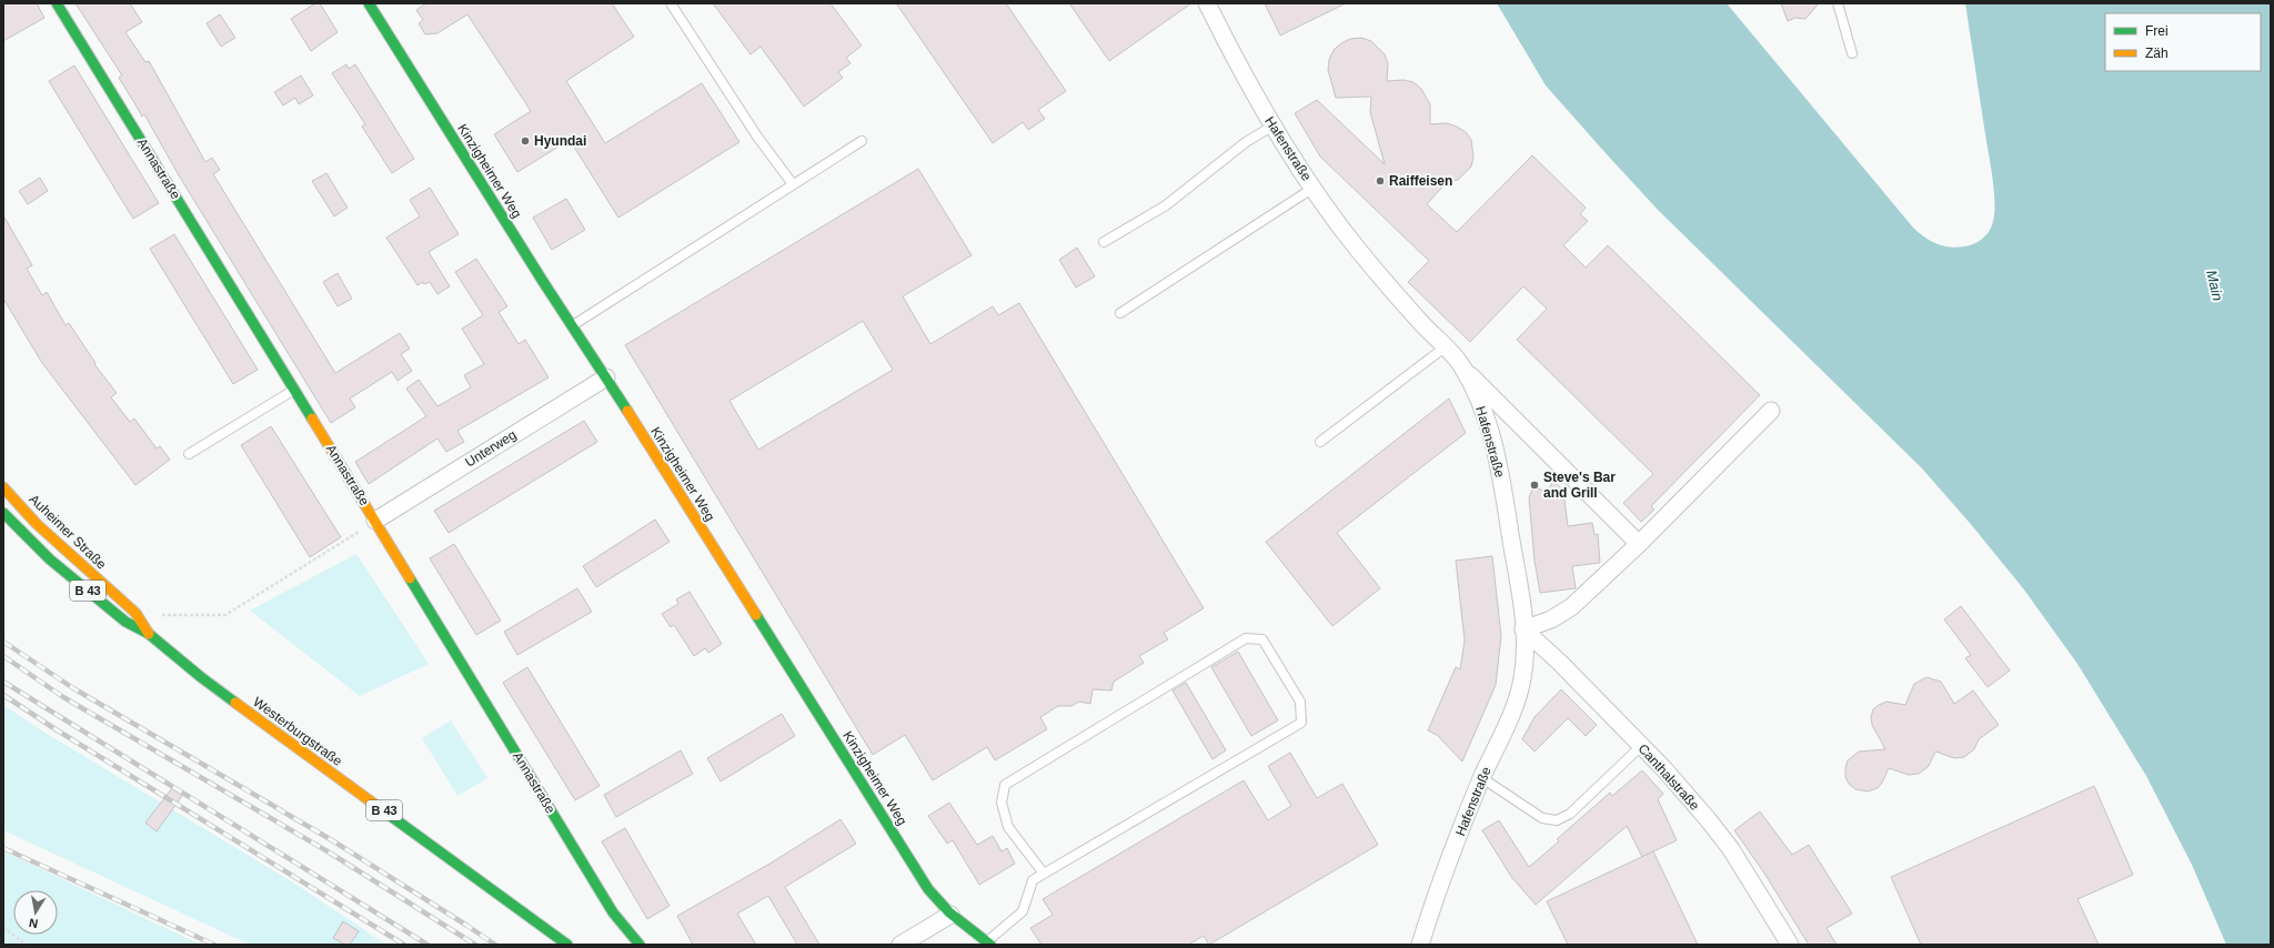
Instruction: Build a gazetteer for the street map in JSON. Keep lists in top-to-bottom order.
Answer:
{
  "streets": {
    "street": [
      "Hafenstraße",
      "Annastraße",
      "Kinzigheimer Weg",
      "Unterweg",
      "Auheimer Straße",
      "B 43",
      "Westerburgstraße",
      "Canthalstraße"
    ]
  },
  "crossings": [
    ["Hafenstraße", "Canthalstraße"],
    ["Annastraße", "Unterweg"],
    ["Kinzigheimer Weg", "Unterweg"],
    ["Auheimer Straße", "Westerburgstraße"]
  ],
  "water": ["Main"],
  "places": ["Hyundai", "Raiffeisen", "Steve's Bar and Grill"],
  "legend": ["Frei", "Zäh"],
  "north": "bottom"
}
